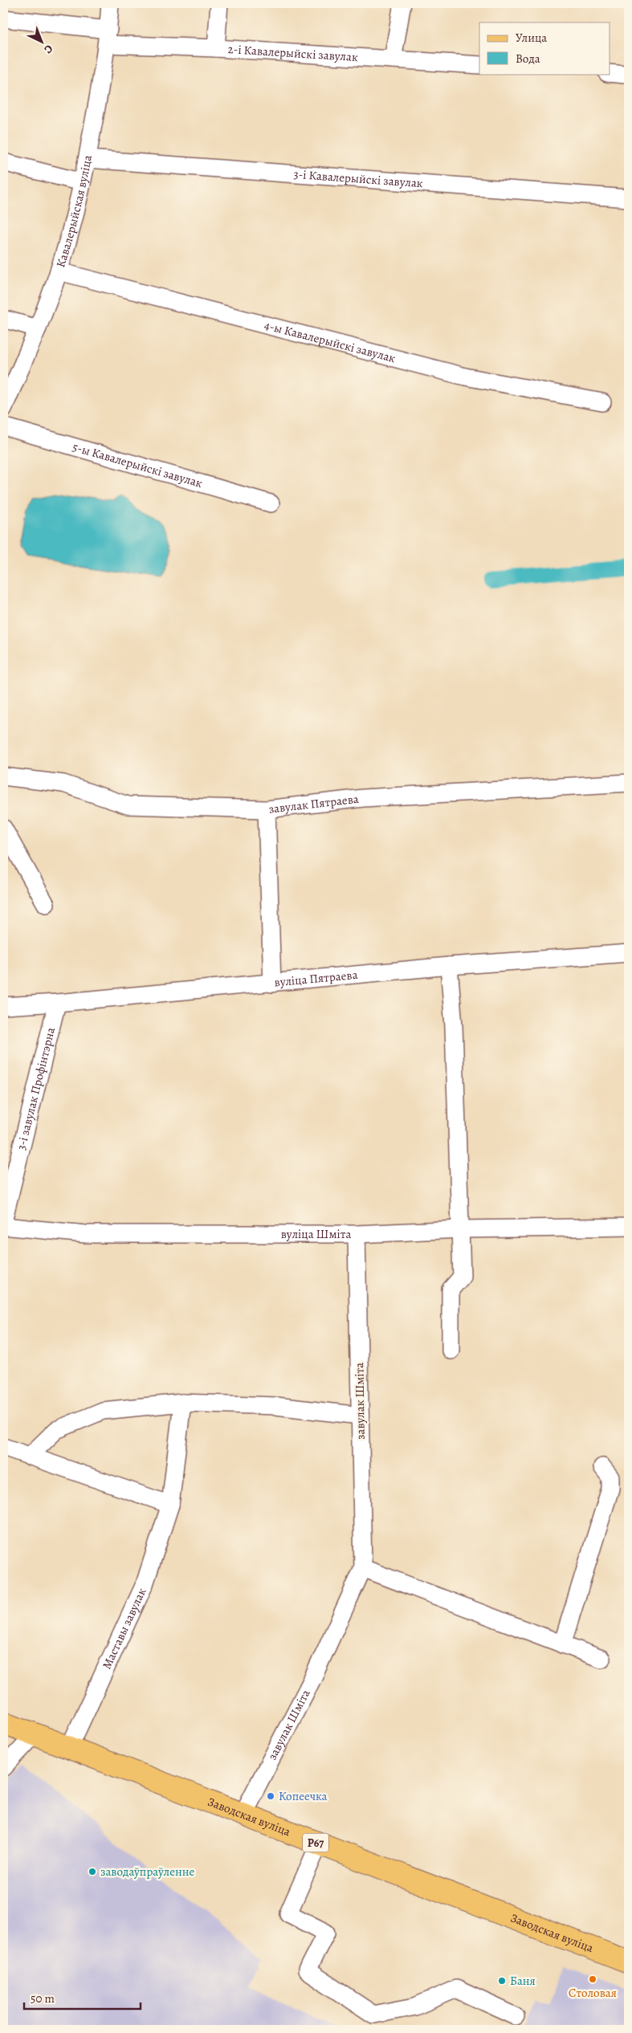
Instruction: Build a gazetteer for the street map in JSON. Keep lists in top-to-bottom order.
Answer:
{
  "streets": {
    "main road": ["Заводская вуліца", "Р67"],
    "street": [
      "2-і Кавалерыйскі завулак",
      "3-і Кавалерыйскі завулак",
      "Кавалерыйская вуліца",
      "4-ы Кавалерыйскі завулак",
      "5-ы Кавалерыйскі завулак",
      "завулак Пятраева",
      "вуліца Пятраева",
      "3-і завулак Профінтэрна",
      "вуліца Шміта",
      "завулак Шміта",
      "Маставы завулак"
    ]
  },
  "crossings": [
    ["2-і Кавалерыйскі завулак", "Кавалерыйская вуліца"],
    ["3-і Кавалерыйскі завулак", "Кавалерыйская вуліца"],
    ["Кавалерыйская вуліца", "4-ы Кавалерыйскі завулак"],
    ["вуліца Пятраева", "3-і завулак Профінтэрна"],
    ["вуліца Шміта", "завулак Шміта"],
    ["завулак Шміта", "Заводская вуліца"],
    ["Маставы завулак", "Заводская вуліца"]
  ],
  "places": [
    "Копеечка",
    "заводаўпраўленне",
    "Столовая",
    "Баня"
  ],
  "legend": ["Улица", "Вода"],
  "scale_bar": "50 m",
  "north": "bottom right"
}
